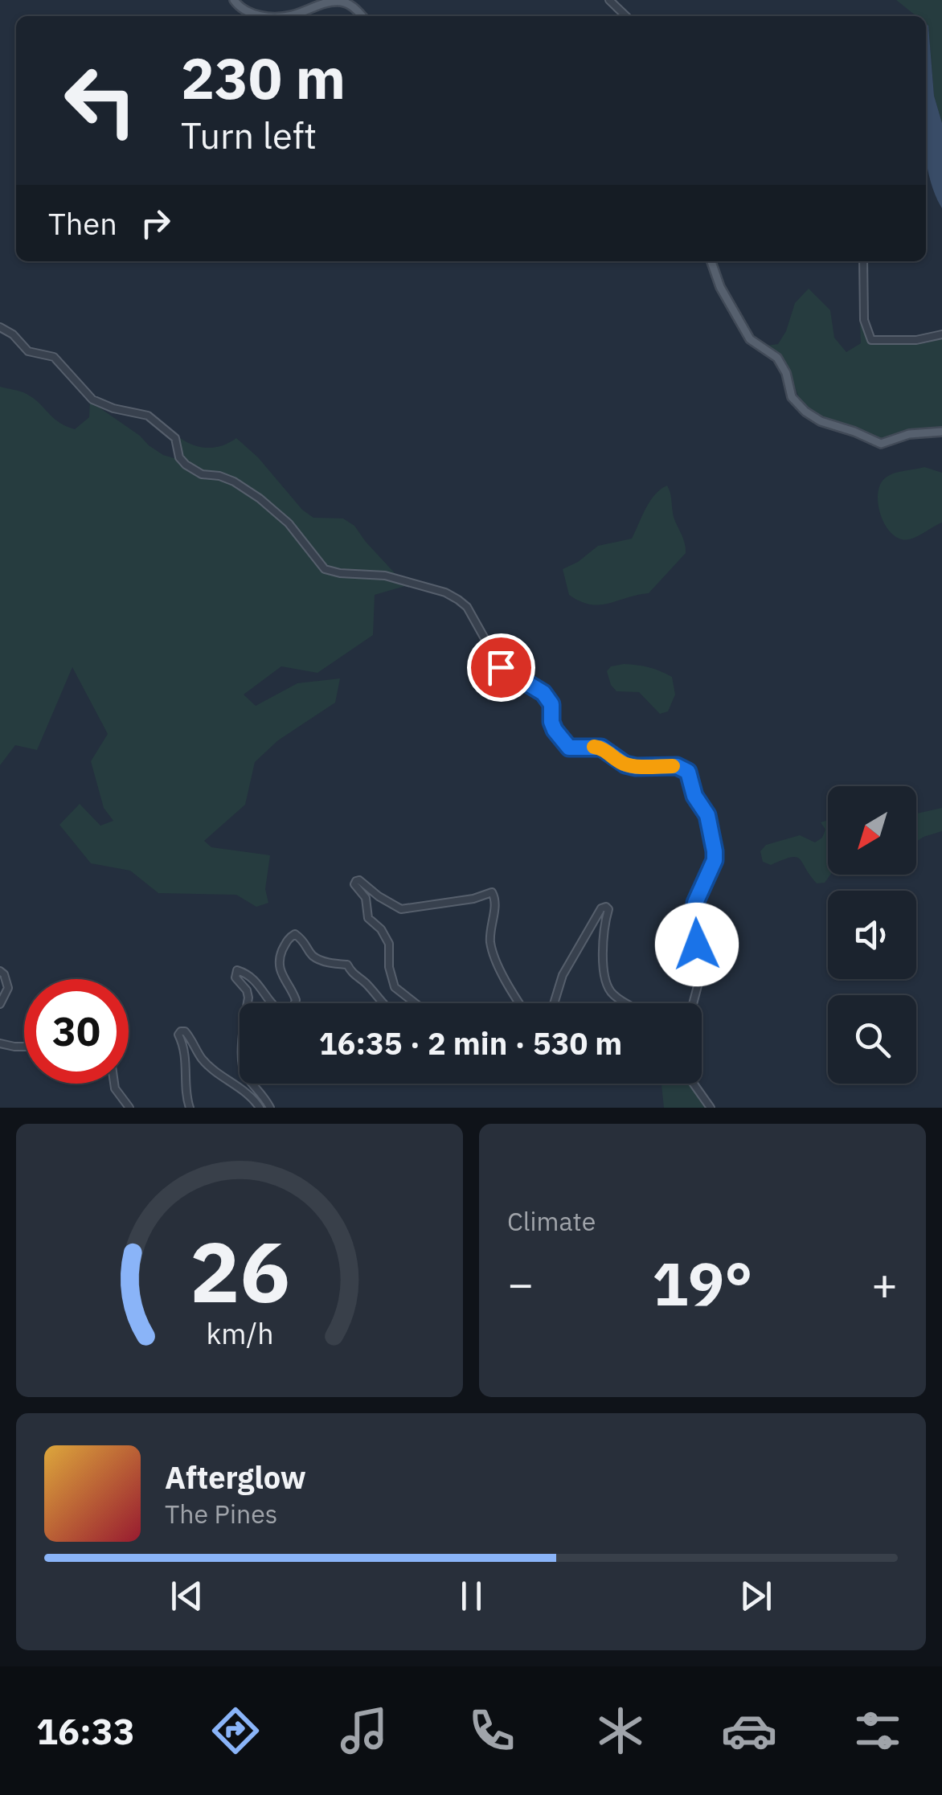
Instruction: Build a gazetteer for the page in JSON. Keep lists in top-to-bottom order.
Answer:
{
  "north": "bottom left",
  "page": {
    "turn": ["230 m", "Turn left"],
    "then": "Then",
    "limit": "30",
    "trip": "16:35 · 2 min · 530 m",
    "tile": "Climate",
    "heat": ["−", "19°", "+"],
    "song": ["Afterglow", "The Pines"],
    "tabs": "16:33",
    "gauge": ["26", "km/h"]
  }
}
